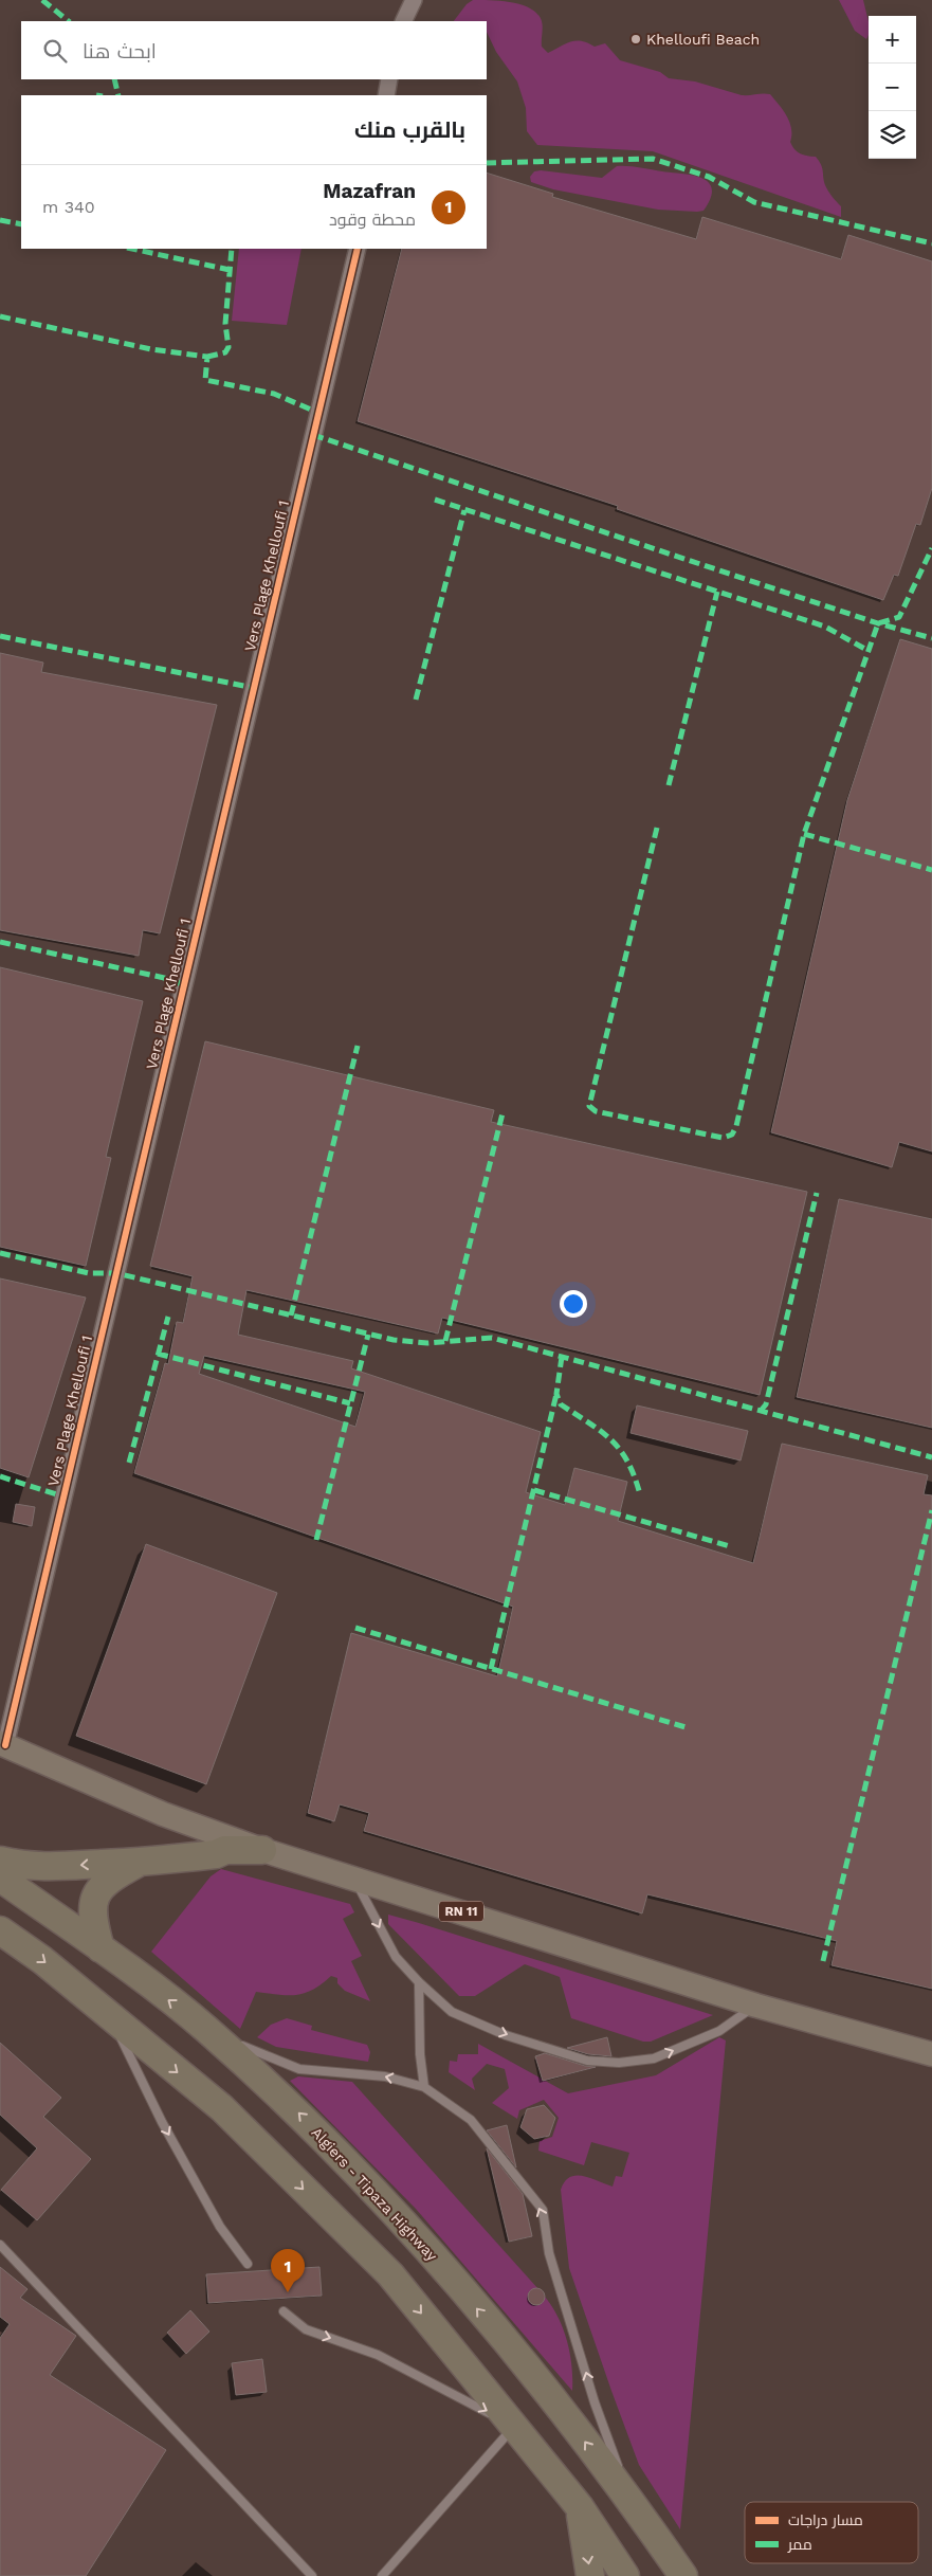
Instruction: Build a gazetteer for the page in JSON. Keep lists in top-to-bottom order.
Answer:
{
  "streets": {
    "highway": ["Algiers - Tipaza Highway"],
    "main road": ["RN 11"],
    "street": ["Vers Plage Khelloufi 1"]
  },
  "crossings": [
    ["Vers Plage Khelloufi 1", "RN 11"]
  ],
  "places": ["Khelloufi Beach"],
  "legend": ["مسار دراجات", "ممر"],
  "page": {
    "map_buttons": ["+", "−"],
    "search": "ابحث هنا",
    "heading": "بالقرب منك",
    "list": [
      {
        "mark": "1",
        "name": "Mazafran",
        "note": "محطة وقود",
        "value": "340 m"
      }
    ],
    "pins": "1"
  }
}
